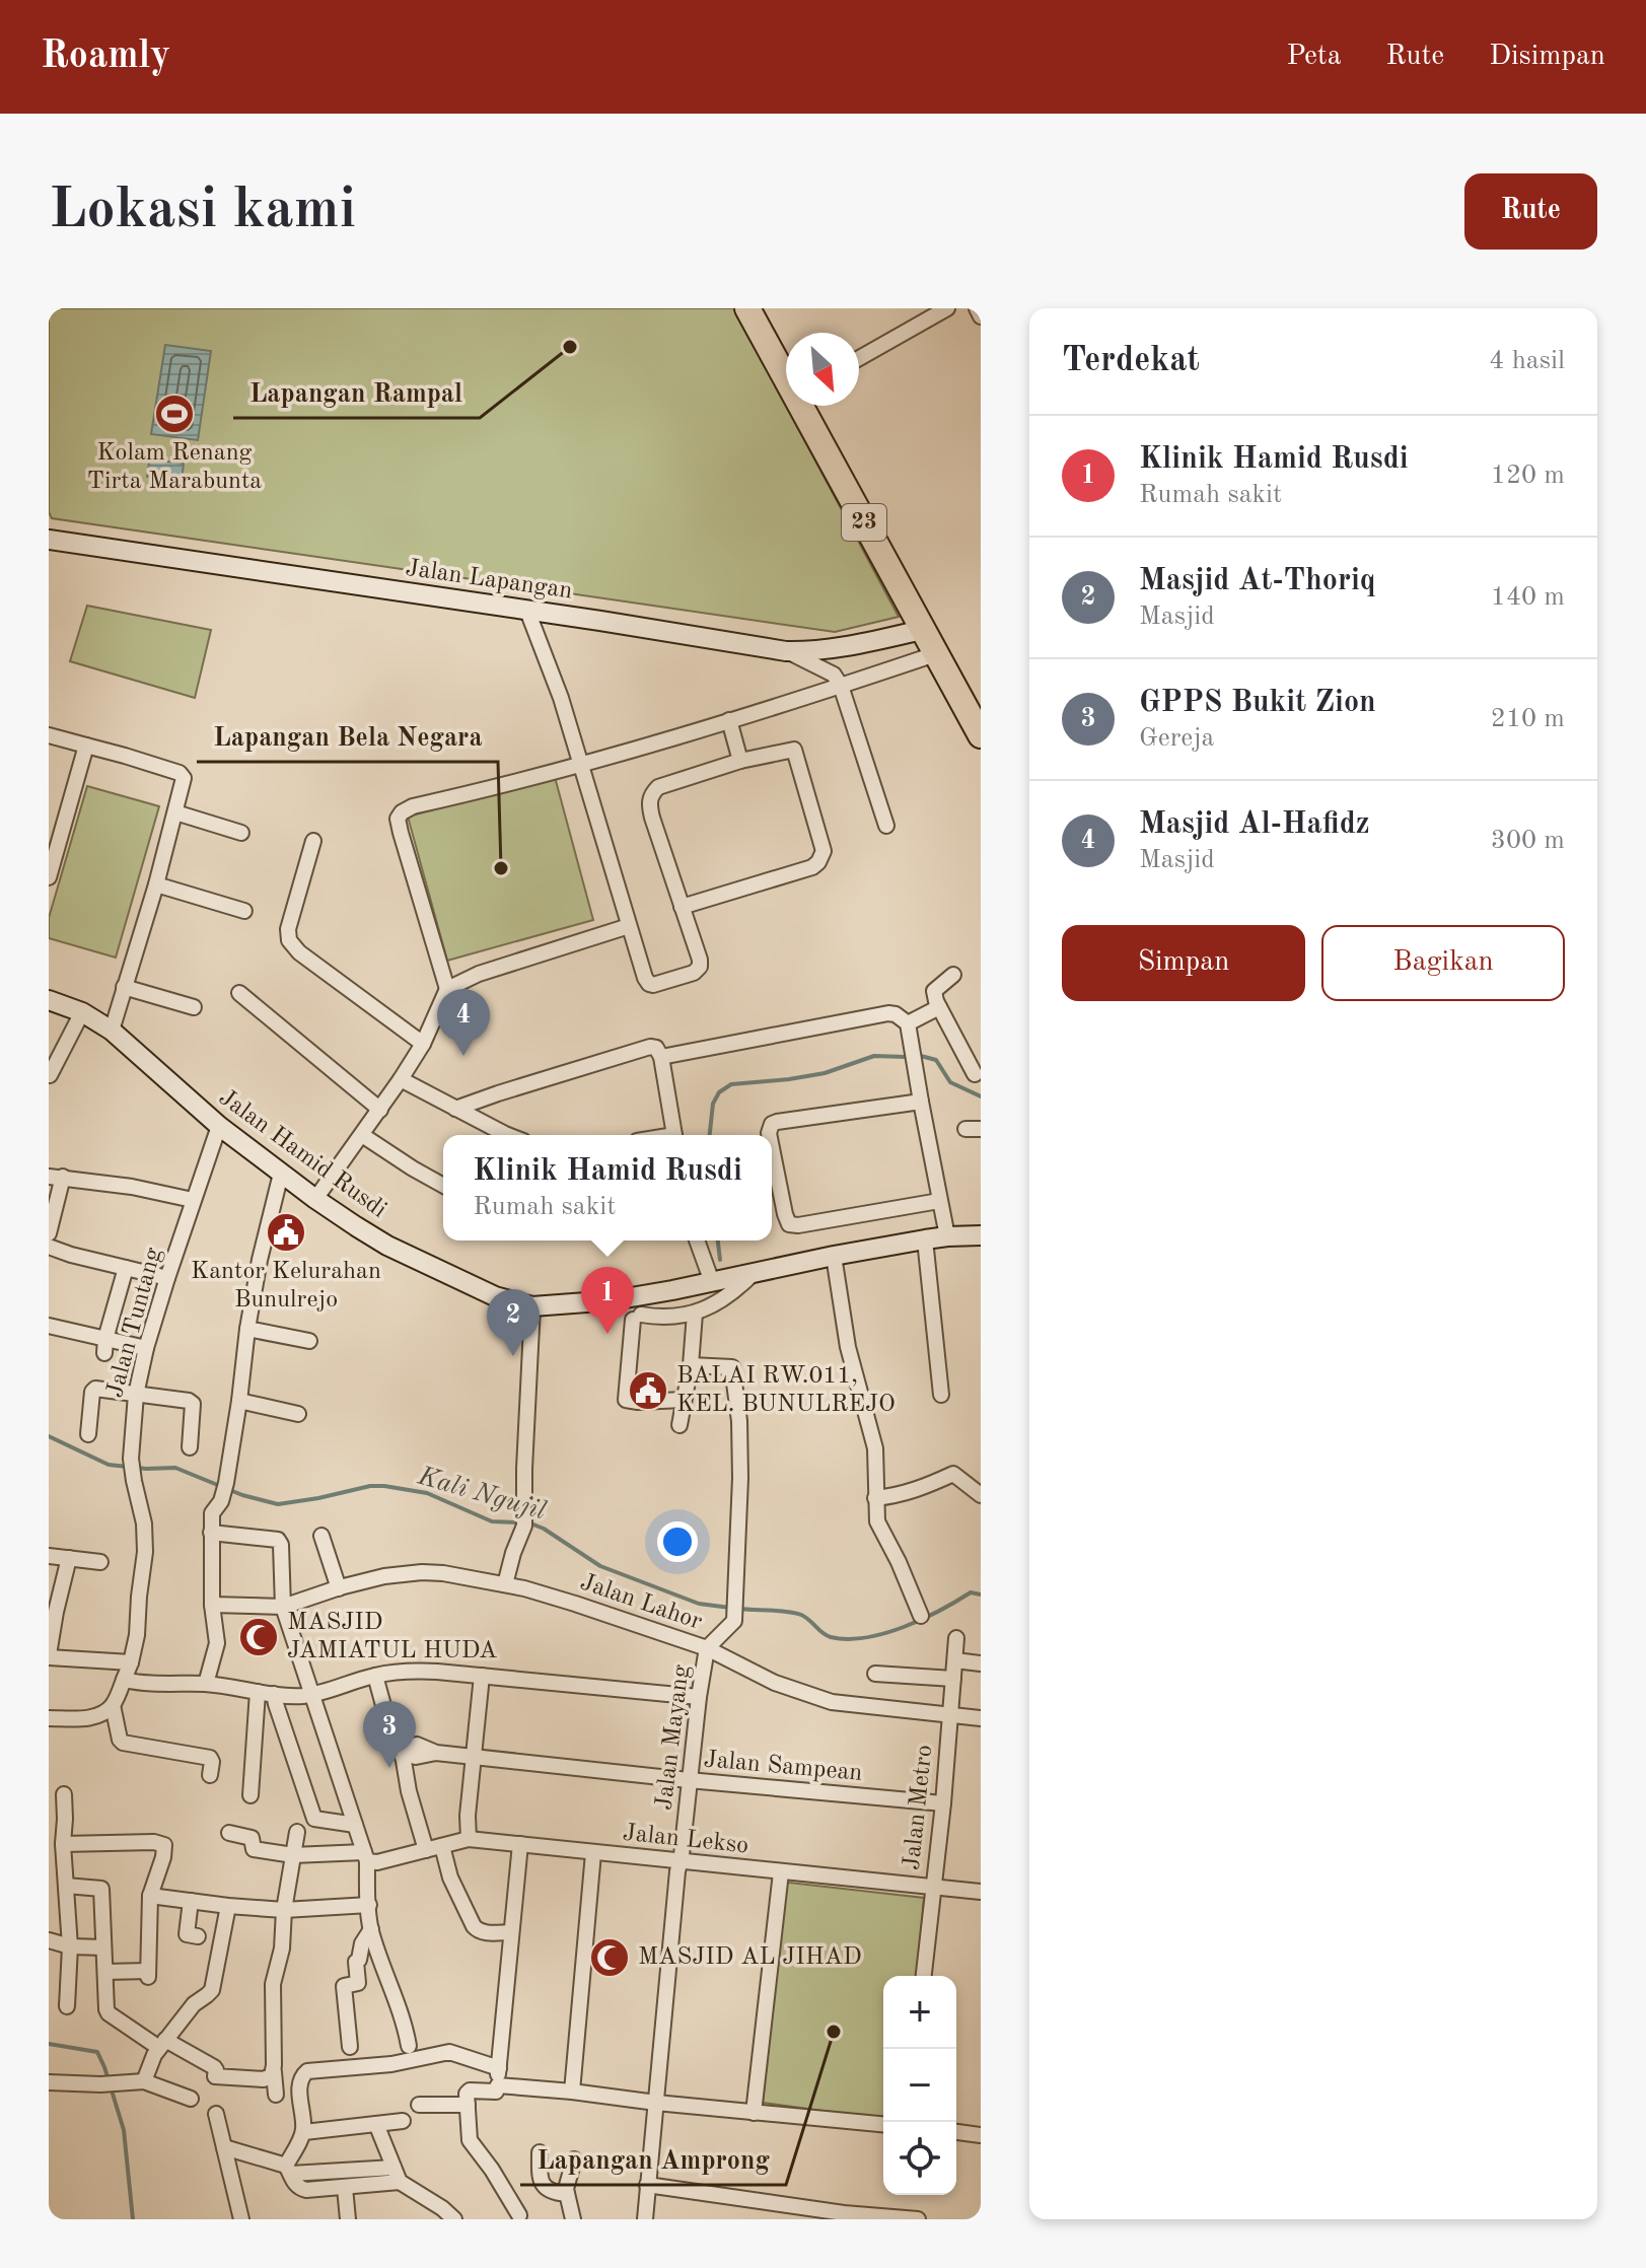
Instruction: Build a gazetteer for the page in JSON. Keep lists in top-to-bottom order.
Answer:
{
  "streets": {
    "highway": ["23"],
    "street": [
      "Jalan Lapangan",
      "Jalan Hamid Rusdi",
      "Jalan Tuntang",
      "Jalan Lahor",
      "Jalan Mayang",
      "Jalan Sampean",
      "Jalan Metro",
      "Jalan Lekso"
    ]
  },
  "crossings": [
    ["23", "Jalan Lapangan"],
    ["Jalan Hamid Rusdi", "Jalan Tuntang"],
    ["Jalan Lahor", "Jalan Mayang"],
    ["Jalan Lahor", "Jalan Metro"],
    ["Jalan Mayang", "Jalan Sampean"],
    ["Jalan Mayang", "Jalan Lekso"],
    ["Jalan Sampean", "Jalan Metro"],
    ["Jalan Metro", "Jalan Lekso"]
  ],
  "water": ["Kali Ngujil"],
  "places": {
    "other": ["Lapangan Rampal", "Lapangan Bela Negara", "Lapangan Amprong"],
    "sports": ["Kolam Renang Tirta Marabunta"],
    "public building": ["Kantor Kelurahan Bunulrejo", "BALAI RW.011, KEL. BUNULREJO"],
    "mosque": ["MASJID JAMIATUL HUDA", "MASJID AL JIHAD"]
  },
  "north": "bottom right",
  "page": {
    "header": "Roamly",
    "nav": ["Peta", "Rute", "Disimpan"],
    "buttons": [
      "Rute",
      ["Simpan", "Bagikan"]
    ],
    "title": "Lokasi kami",
    "heading": ["Terdekat", "4 hasil"],
    "list": [
      {
        "mark": "1",
        "name": "Klinik Hamid Rusdi",
        "note": "Rumah sakit",
        "value": "120 m"
      },
      {
        "mark": "2",
        "name": "Masjid At-Thoriq",
        "note": "Masjid",
        "value": "140 m"
      },
      {
        "mark": "3",
        "name": "GPPS Bukit Zion",
        "note": "Gereja",
        "value": "210 m"
      },
      {
        "mark": "4",
        "name": "Masjid Al-Hafidz",
        "note": "Masjid",
        "value": "300 m"
      }
    ],
    "pins": [
      "4",
      "1",
      "2",
      "3"
    ],
    "popup": ["Klinik Hamid Rusdi", "Rumah sakit"],
    "map_buttons": ["+", "−"]
  }
}
